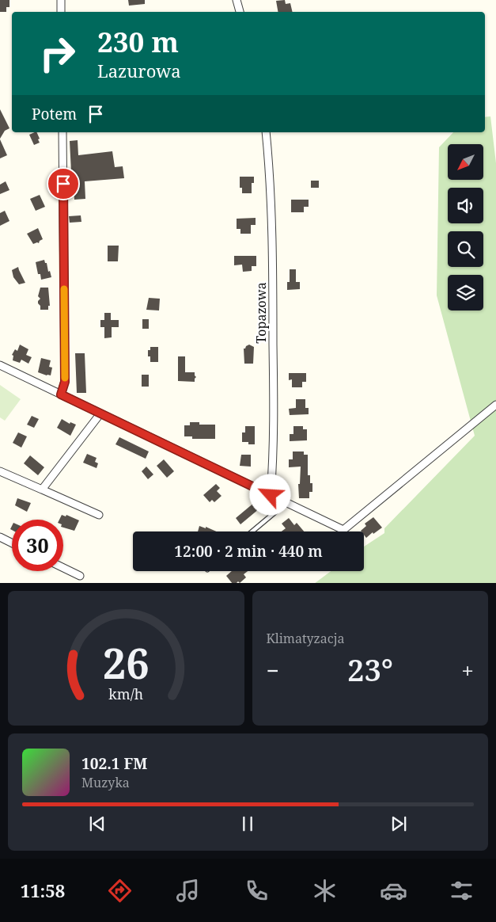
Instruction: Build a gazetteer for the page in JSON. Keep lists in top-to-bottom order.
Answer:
{
  "streets": {
    "street": ["Topazowa"]
  },
  "north": "bottom left",
  "page": {
    "turn": ["230 m", "Lazurowa"],
    "then": "Potem",
    "limit": "30",
    "trip": "12:00 · 2 min · 440 m",
    "tile": "Klimatyzacja",
    "heat": ["−", "23°", "+"],
    "song": ["102.1 FM", "Muzyka"],
    "tabs": "11:58",
    "gauge": ["26", "km/h"]
  }
}
